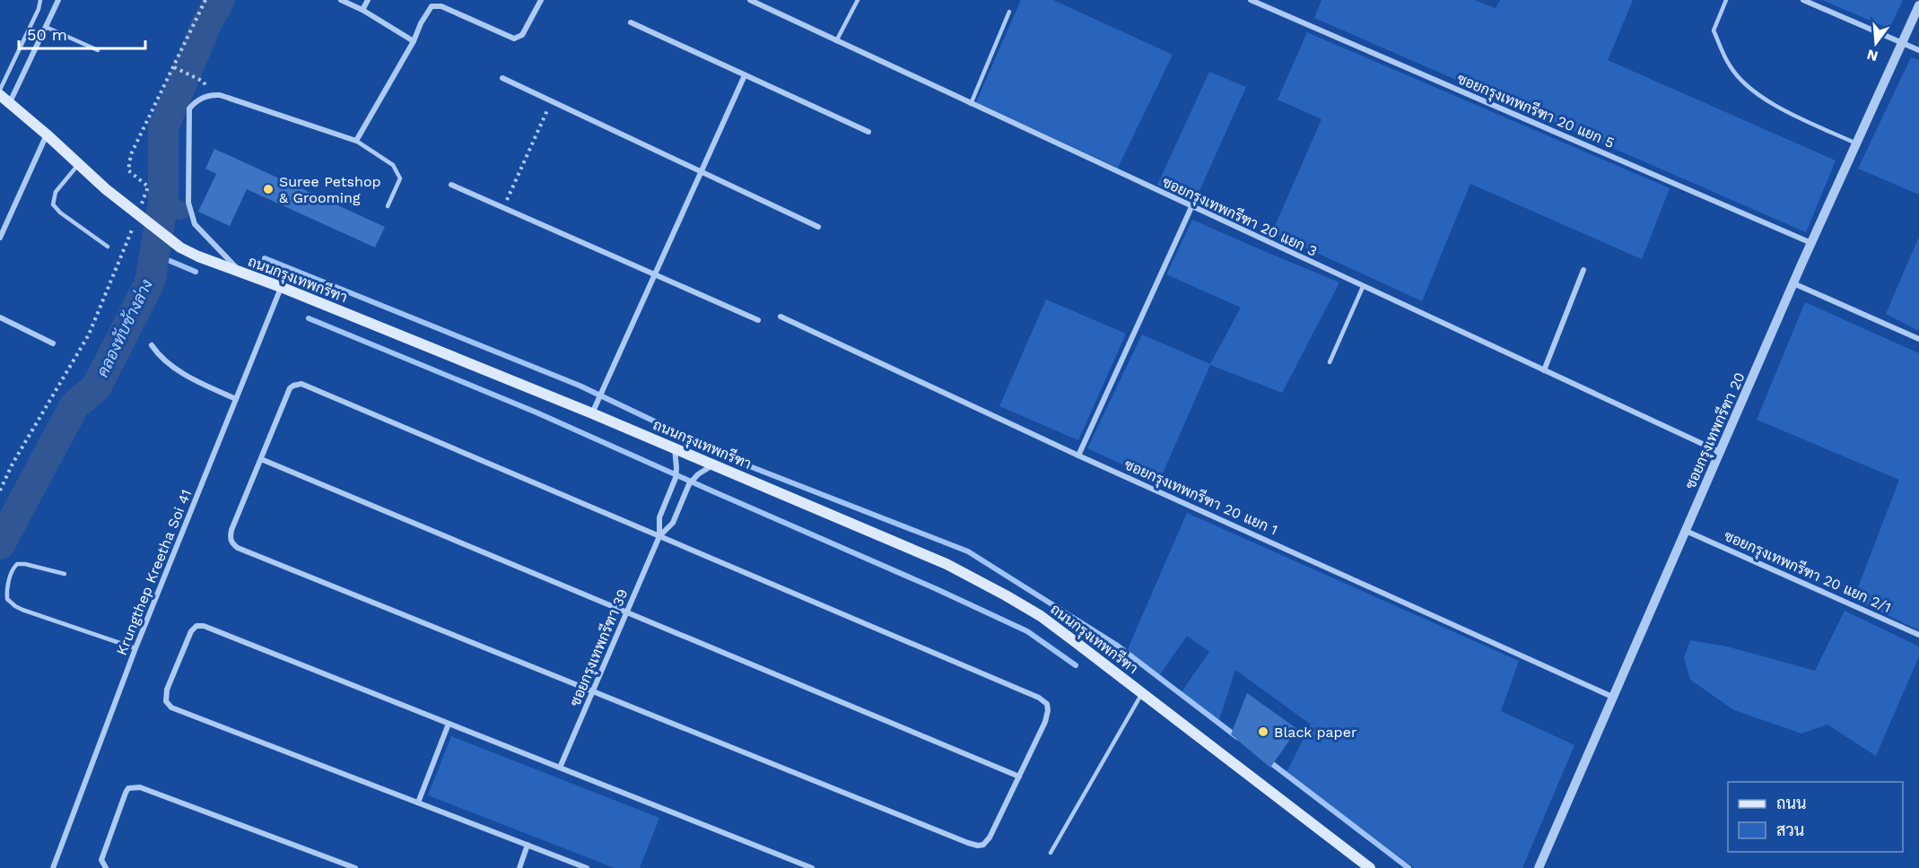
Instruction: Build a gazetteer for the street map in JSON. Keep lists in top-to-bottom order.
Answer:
{
  "streets": {
    "main road": ["ถนนกรุงเทพกรีฑา"],
    "street": [
      "ซอยกรุงเทพกรีฑา 20 แยก 5",
      "ซอยกรุงเทพกรีฑา 20 แยก 3",
      "ซอยกรุงเทพกรีฑา 20",
      "ซอยกรุงเทพกรีฑา 20 แยก 1",
      "ซอยกรุงเทพกรีฑา 20 แยก 2/1",
      "Krungthep Kreetha Soi 41",
      "ซอยกรุงเทพกรีฑา 39"
    ]
  },
  "crossings": [
    ["ซอยกรุงเทพกรีฑา 20 แยก 5", "ซอยกรุงเทพกรีฑา 20"],
    ["ซอยกรุงเทพกรีฑา 20 แยก 3", "ซอยกรุงเทพกรีฑา 20"],
    ["ถนนกรุงเทพกรีฑา", "Krungthep Kreetha Soi 41"],
    ["ถนนกรุงเทพกรีฑา", "ซอยกรุงเทพกรีฑา 39"],
    ["ซอยกรุงเทพกรีฑา 20", "ซอยกรุงเทพกรีฑา 20 แยก 1"],
    ["ซอยกรุงเทพกรีฑา 20", "ซอยกรุงเทพกรีฑา 20 แยก 2/1"]
  ],
  "water": ["คลองทับช้างล่าง"],
  "places": ["Suree Petshop & Grooming", "Black paper"],
  "legend": ["ถนน", "สวน"],
  "scale_bar": "50 m",
  "north": "bottom"
}
